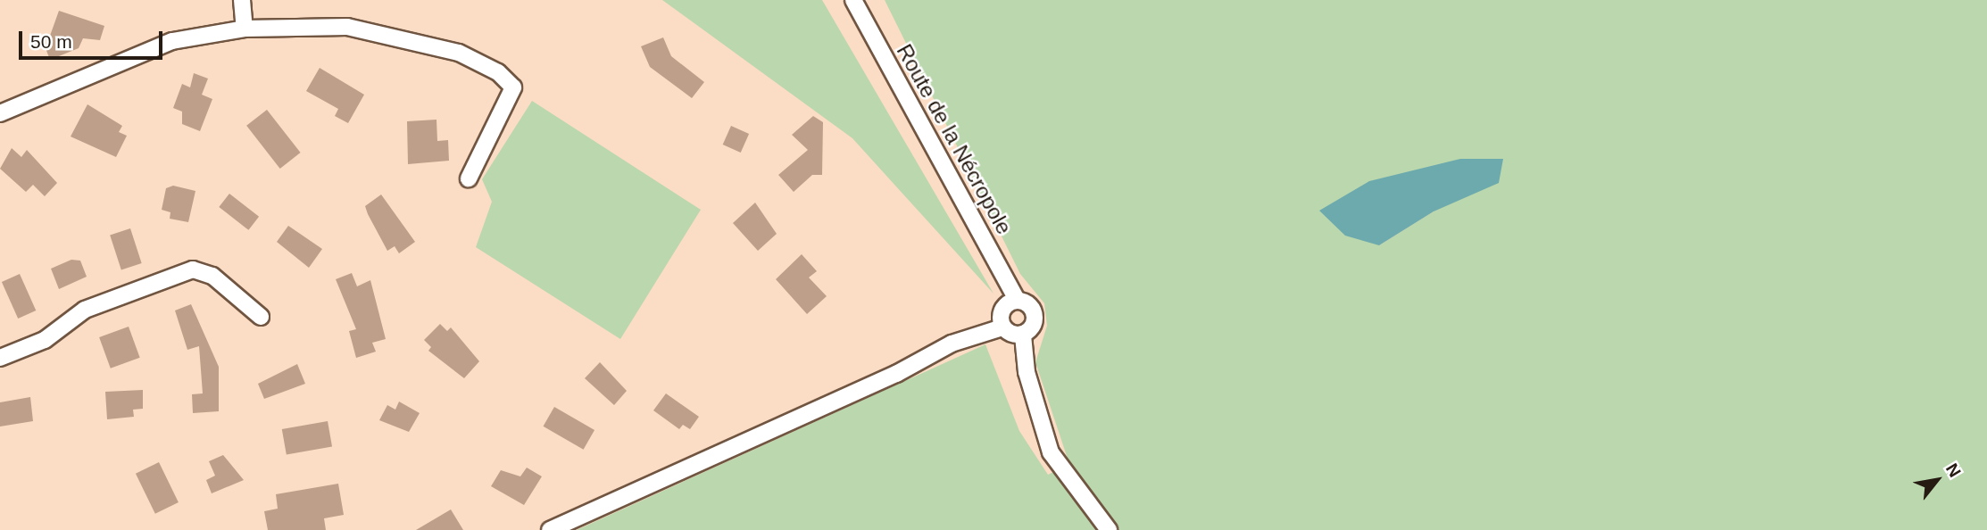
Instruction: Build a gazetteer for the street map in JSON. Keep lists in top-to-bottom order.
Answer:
{
  "streets": {
    "street": ["Route de la Nécropole"]
  },
  "scale_bar": "50 m",
  "north": "top right"
}
